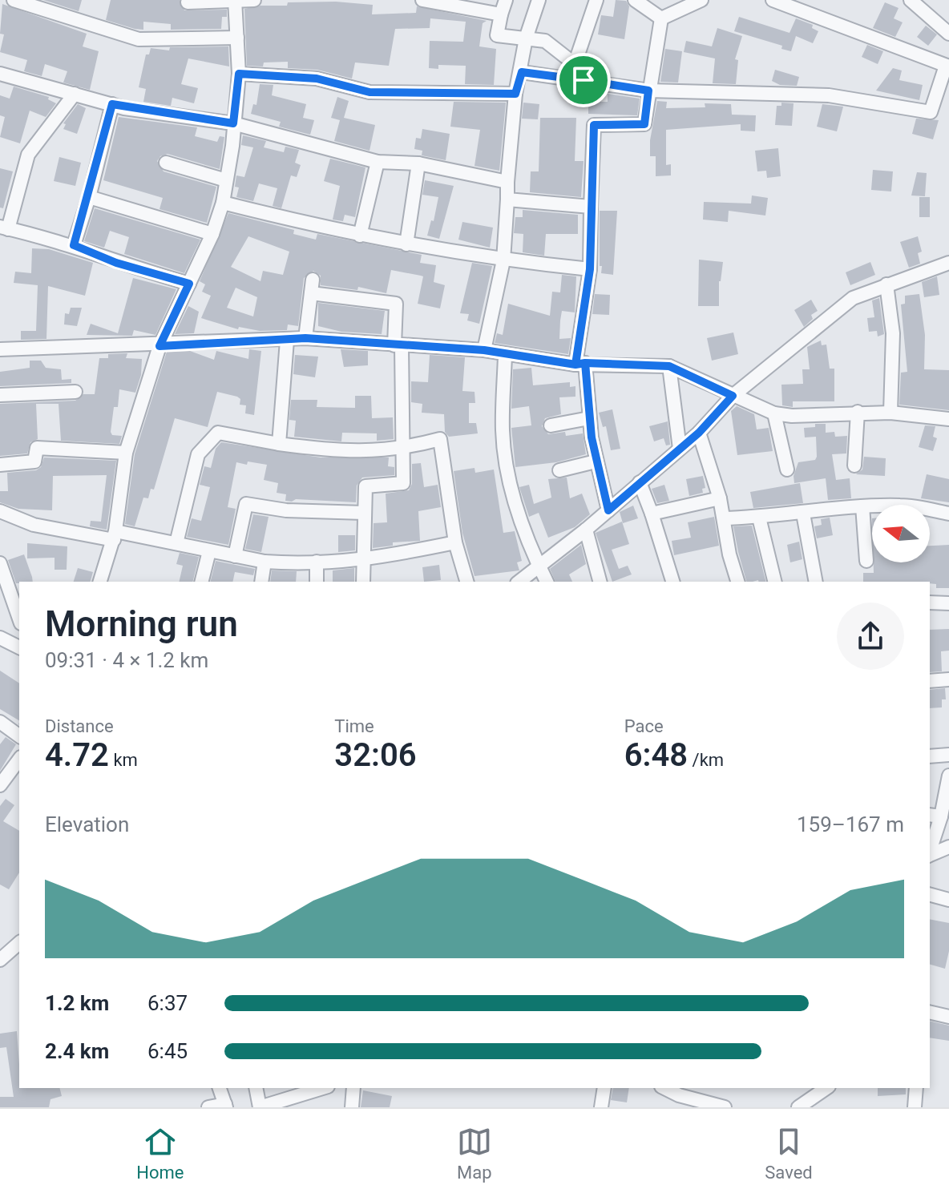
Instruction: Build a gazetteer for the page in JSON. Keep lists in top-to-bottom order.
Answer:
{
  "north": "left",
  "page": {
    "heading": ["Morning run", "09:31 · 4 × 1.2 km"],
    "stats": [
      ["Distance", "4.72 km"],
      ["Time", "32:06"],
      ["Pace", "6:48 /km"]
    ],
    "chart": ["Elevation", "159–167 m"],
    "list": [
      {
        "name": "1.2 km",
        "note": "6:37"
      },
      {
        "name": "2.4 km",
        "note": "6:45"
      }
    ],
    "tabs": ["Home", "Map", "Saved"]
  }
}
